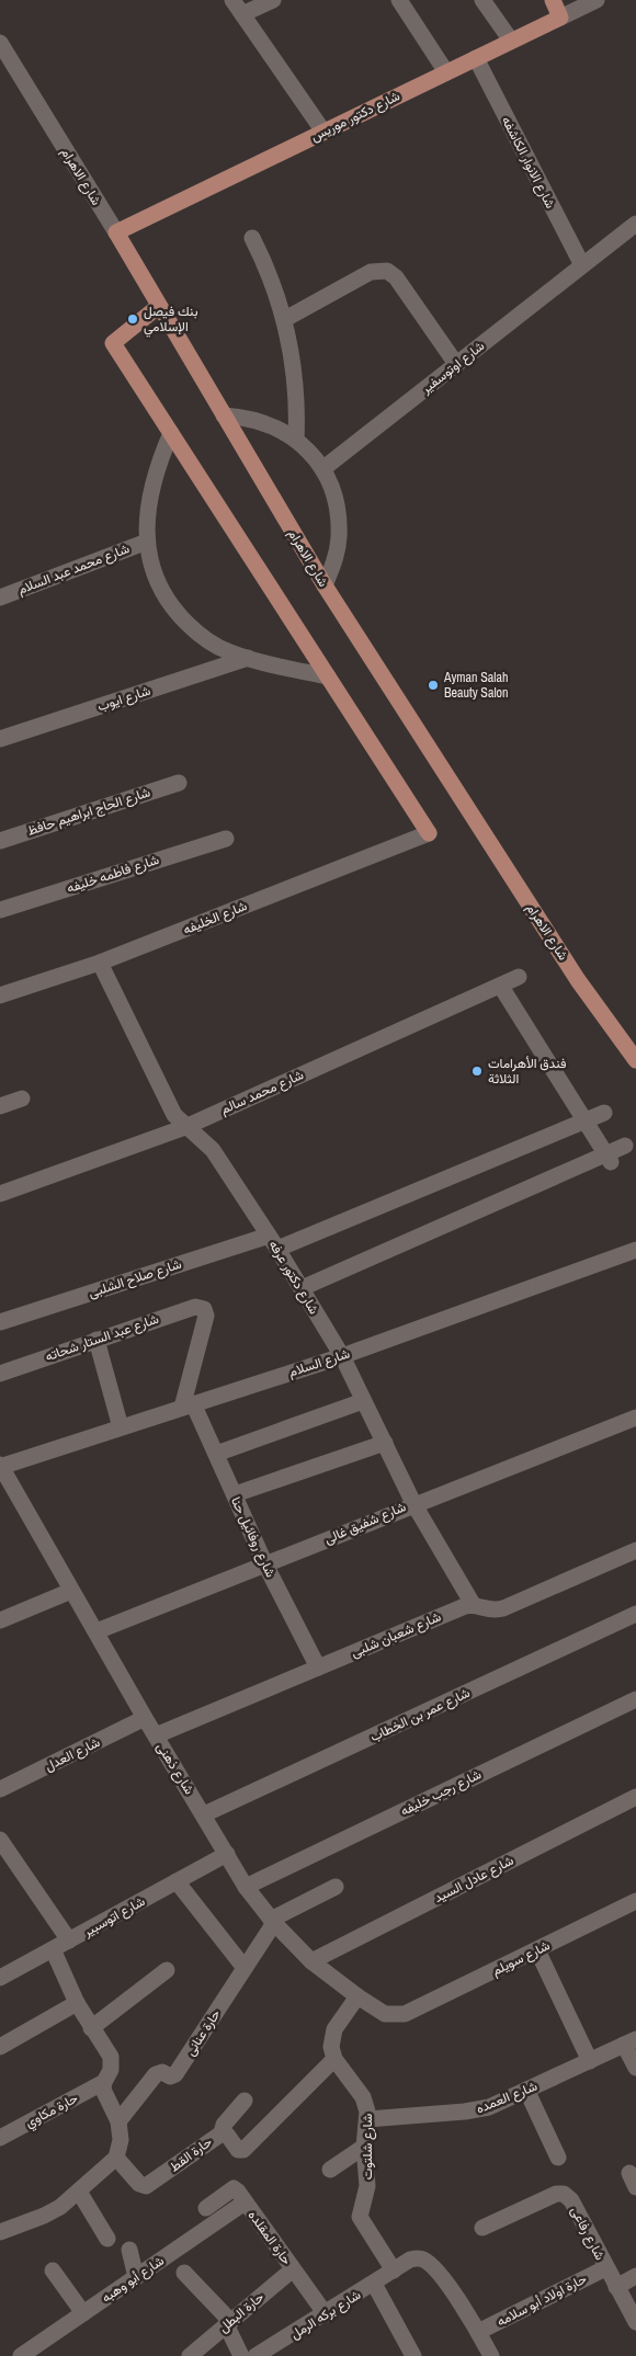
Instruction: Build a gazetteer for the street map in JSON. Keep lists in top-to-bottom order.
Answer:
{
  "streets": {
    "main road": ["شارع دكتور موريس", "شارع الاهرام"],
    "street": [
      "شارع الانوار الكاشفه",
      "شارع اوتوسفير",
      "شارع محمد عبد السلام",
      "شارع ايوب",
      "شارع الحاج ابراهيم حافظ",
      "شارع فاطمه خليفه",
      "شارع الخليفه",
      "شارع محمد سالم",
      "شارع دكتور عرفه",
      "شارع صلاح الشلبى",
      "شارع عبد الستار شحاته",
      "شارع السلام",
      "شارع شفيق غالى",
      "شارع روفائيل حنا",
      "شارع شعبان شلبى",
      "شارع عمر بن الخطاب",
      "شارع العدل",
      "شارع ذهنى",
      "شارع رجب خليفه",
      "شارع عادل السيد",
      "شارع اتوسبير",
      "شارع سويلم",
      "حارة عنانى",
      "شارع العمده",
      "حارة مكاوي",
      "شارع شلتوت",
      "حارة القط",
      "شارع رفاعى",
      "حارة المقلده",
      "شارع أبو وهبه",
      "حارة اولاد أبو سلامه",
      "حارة البطل",
      "شارع بركه الرمل"
    ]
  },
  "crossings": [
    ["شارع دكتور موريس", "شارع الانوار الكاشفه"],
    ["شارع دكتور موريس", "شارع الاهرام"],
    ["شارع الانوار الكاشفه", "شارع اوتوسفير"],
    ["شارع الخليفه", "شارع دكتور عرفه"],
    ["شارع محمد سالم", "شارع دكتور عرفه"],
    ["شارع دكتور عرفه", "شارع صلاح الشلبى"],
    ["شارع دكتور عرفه", "شارع السلام"],
    ["شارع دكتور عرفه", "شارع شفيق غالى"],
    ["شارع دكتور عرفه", "شارع شعبان شلبى"],
    ["شارع عبد الستار شحاته", "شارع السلام"],
    ["شارع عبد الستار شحاته", "شارع روفائيل حنا"],
    ["شارع السلام", "شارع روفائيل حنا"],
    ["شارع السلام", "شارع ذهنى"],
    ["شارع شفيق غالى", "شارع روفائيل حنا"],
    ["شارع شفيق غالى", "شارع ذهنى"],
    ["شارع روفائيل حنا", "شارع شعبان شلبى"],
    ["شارع شعبان شلبى", "شارع ذهنى"],
    ["شارع عمر بن الخطاب", "شارع ذهنى"],
    ["شارع العدل", "شارع ذهنى"],
    ["شارع ذهنى", "شارع رجب خليفه"],
    ["شارع ذهنى", "شارع عادل السيد"],
    ["شارع ذهنى", "شارع اتوسبير"],
    ["شارع ذهنى", "شارع سويلم"],
    ["شارع ذهنى", "حارة عنانى"],
    ["شارع العمده", "شارع شلتوت"],
    ["شارع شلتوت", "حارة القط"],
    ["شارع شلتوت", "شارع بركه الرمل"],
    ["شارع رفاعى", "حارة اولاد أبو سلامه"],
    ["حارة المقلده", "شارع أبو وهبه"],
    ["حارة المقلده", "حارة البطل"],
    ["حارة المقلده", "شارع بركه الرمل"],
    ["حارة اولاد أبو سلامه", "شارع بركه الرمل"]
  ],
  "places": ["بنك فيصل الإسلامي", "Ayman Salah Beauty Salon", "فندق الأهرامات الثلاثة"]
}
